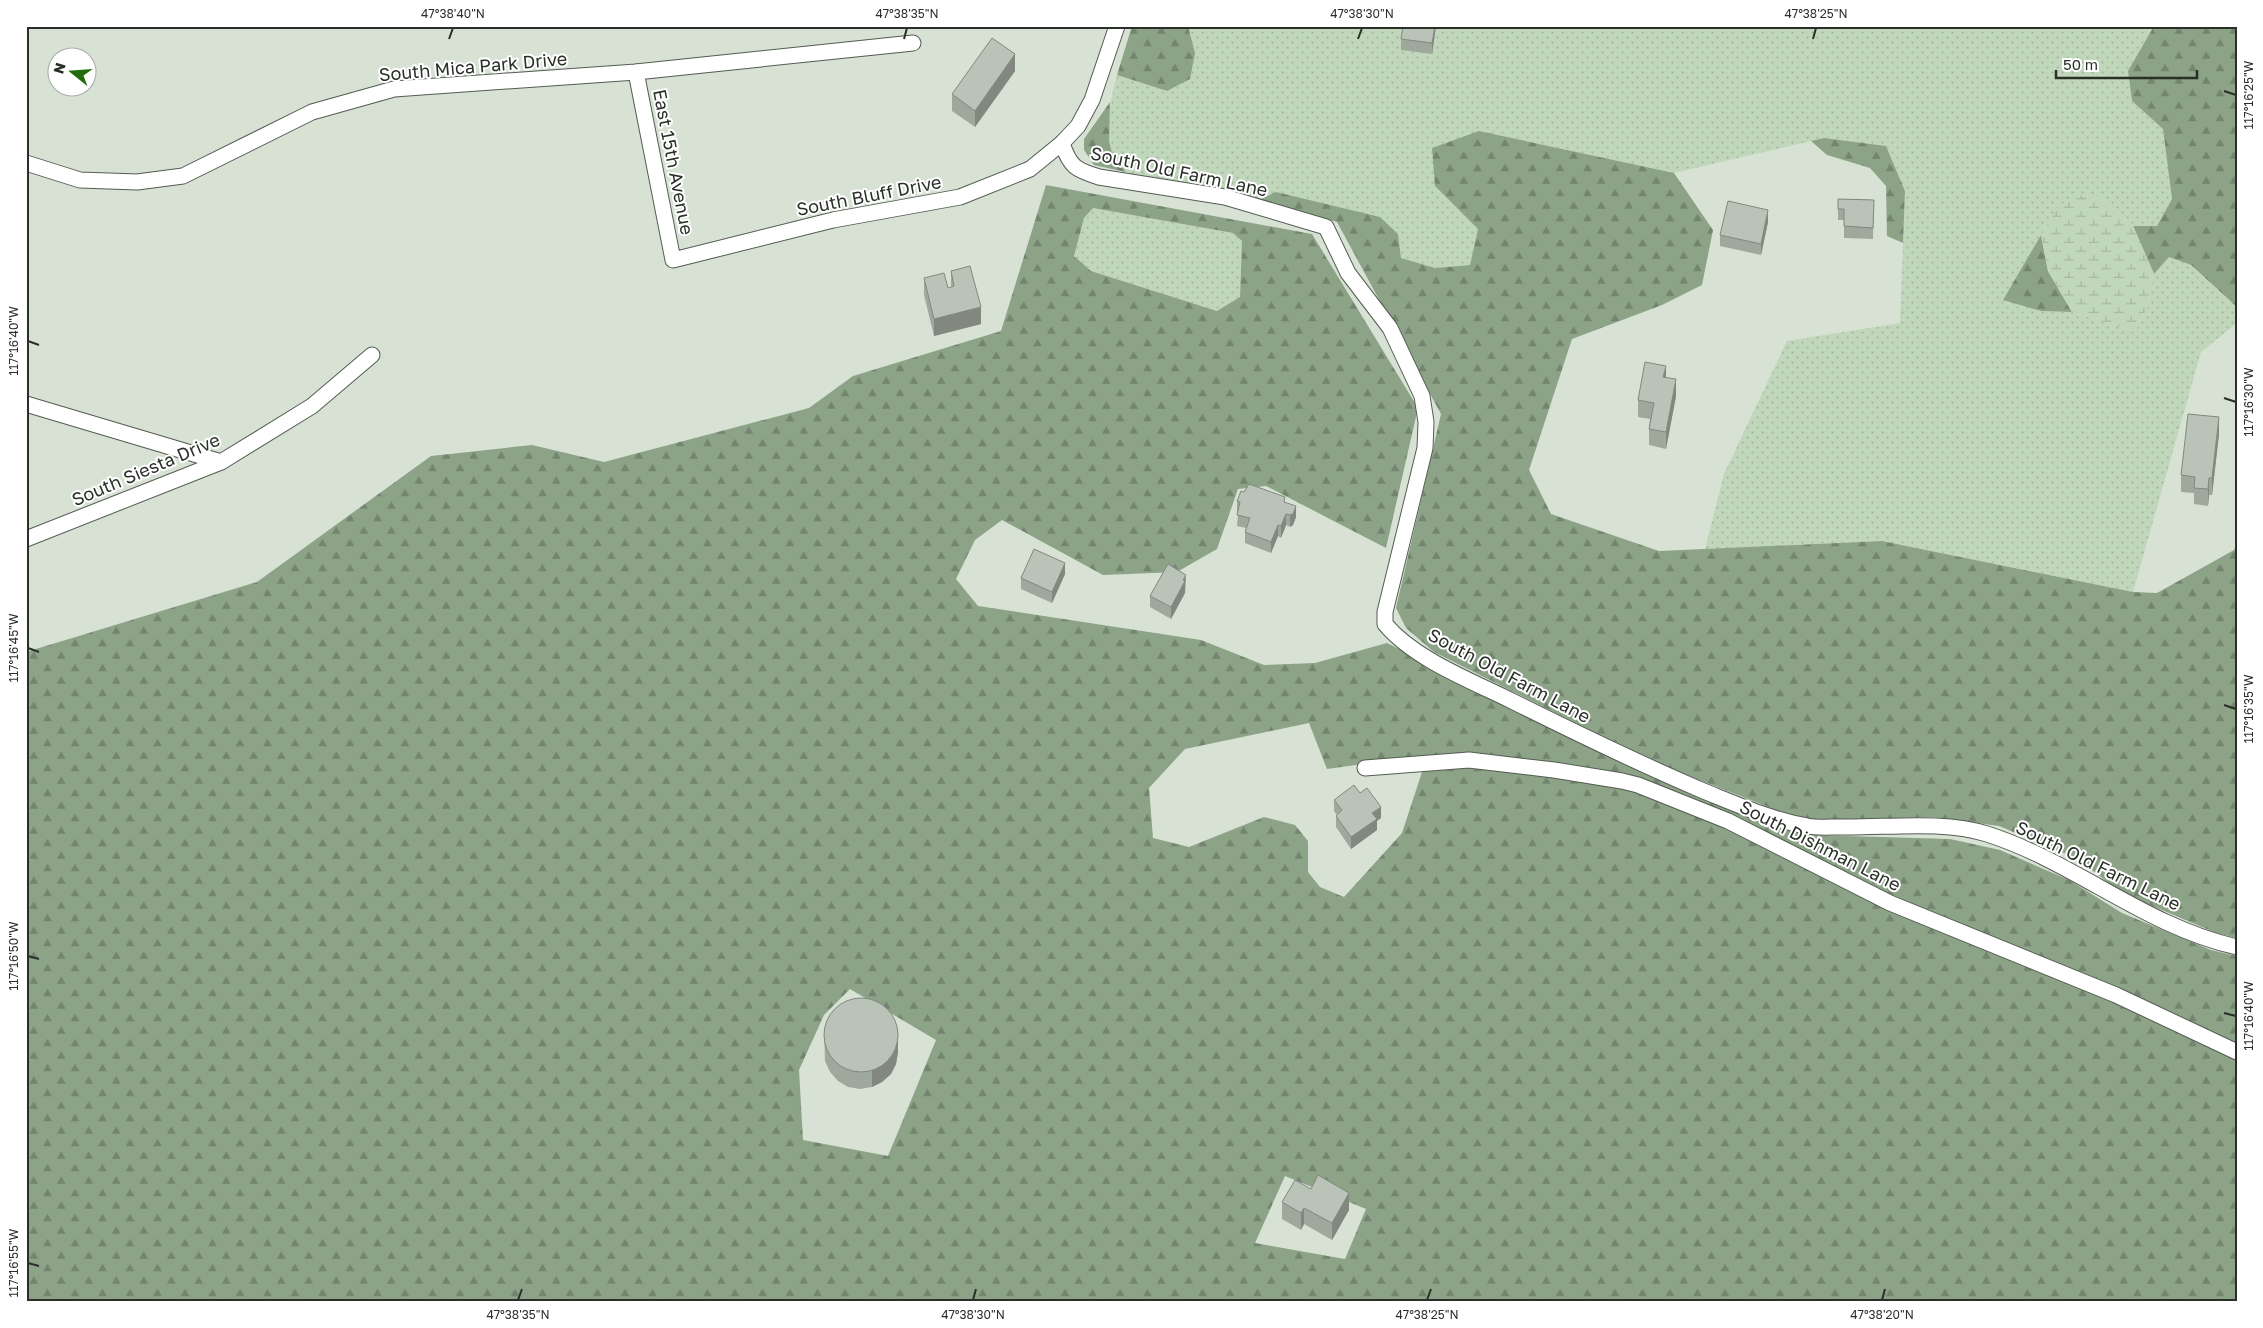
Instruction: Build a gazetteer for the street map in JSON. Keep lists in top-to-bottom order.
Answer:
{
  "streets": {
    "street": [
      "South Mica Park Drive",
      "East 15th Avenue",
      "South Old Farm Lane",
      "South Bluff Drive",
      "South Siesta Drive",
      "South Dishman Lane"
    ]
  },
  "crossings": [
    ["South Mica Park Drive", "East 15th Avenue"],
    ["East 15th Avenue", "South Bluff Drive"],
    ["South Old Farm Lane", "South Bluff Drive"]
  ],
  "scale_bar": "50 m",
  "north": "left",
  "coordinates": [
    "47°38'40\"N",
    "47°38'35\"N",
    "47°38'30\"N",
    "47°38'25\"N",
    "117°16'25\"W",
    "117°16'40\"W",
    "117°16'30\"W",
    "117°16'45\"W",
    "117°16'35\"W",
    "117°16'50\"W",
    "117°16'55\"W",
    "47°38'20\"N"
  ]
}
